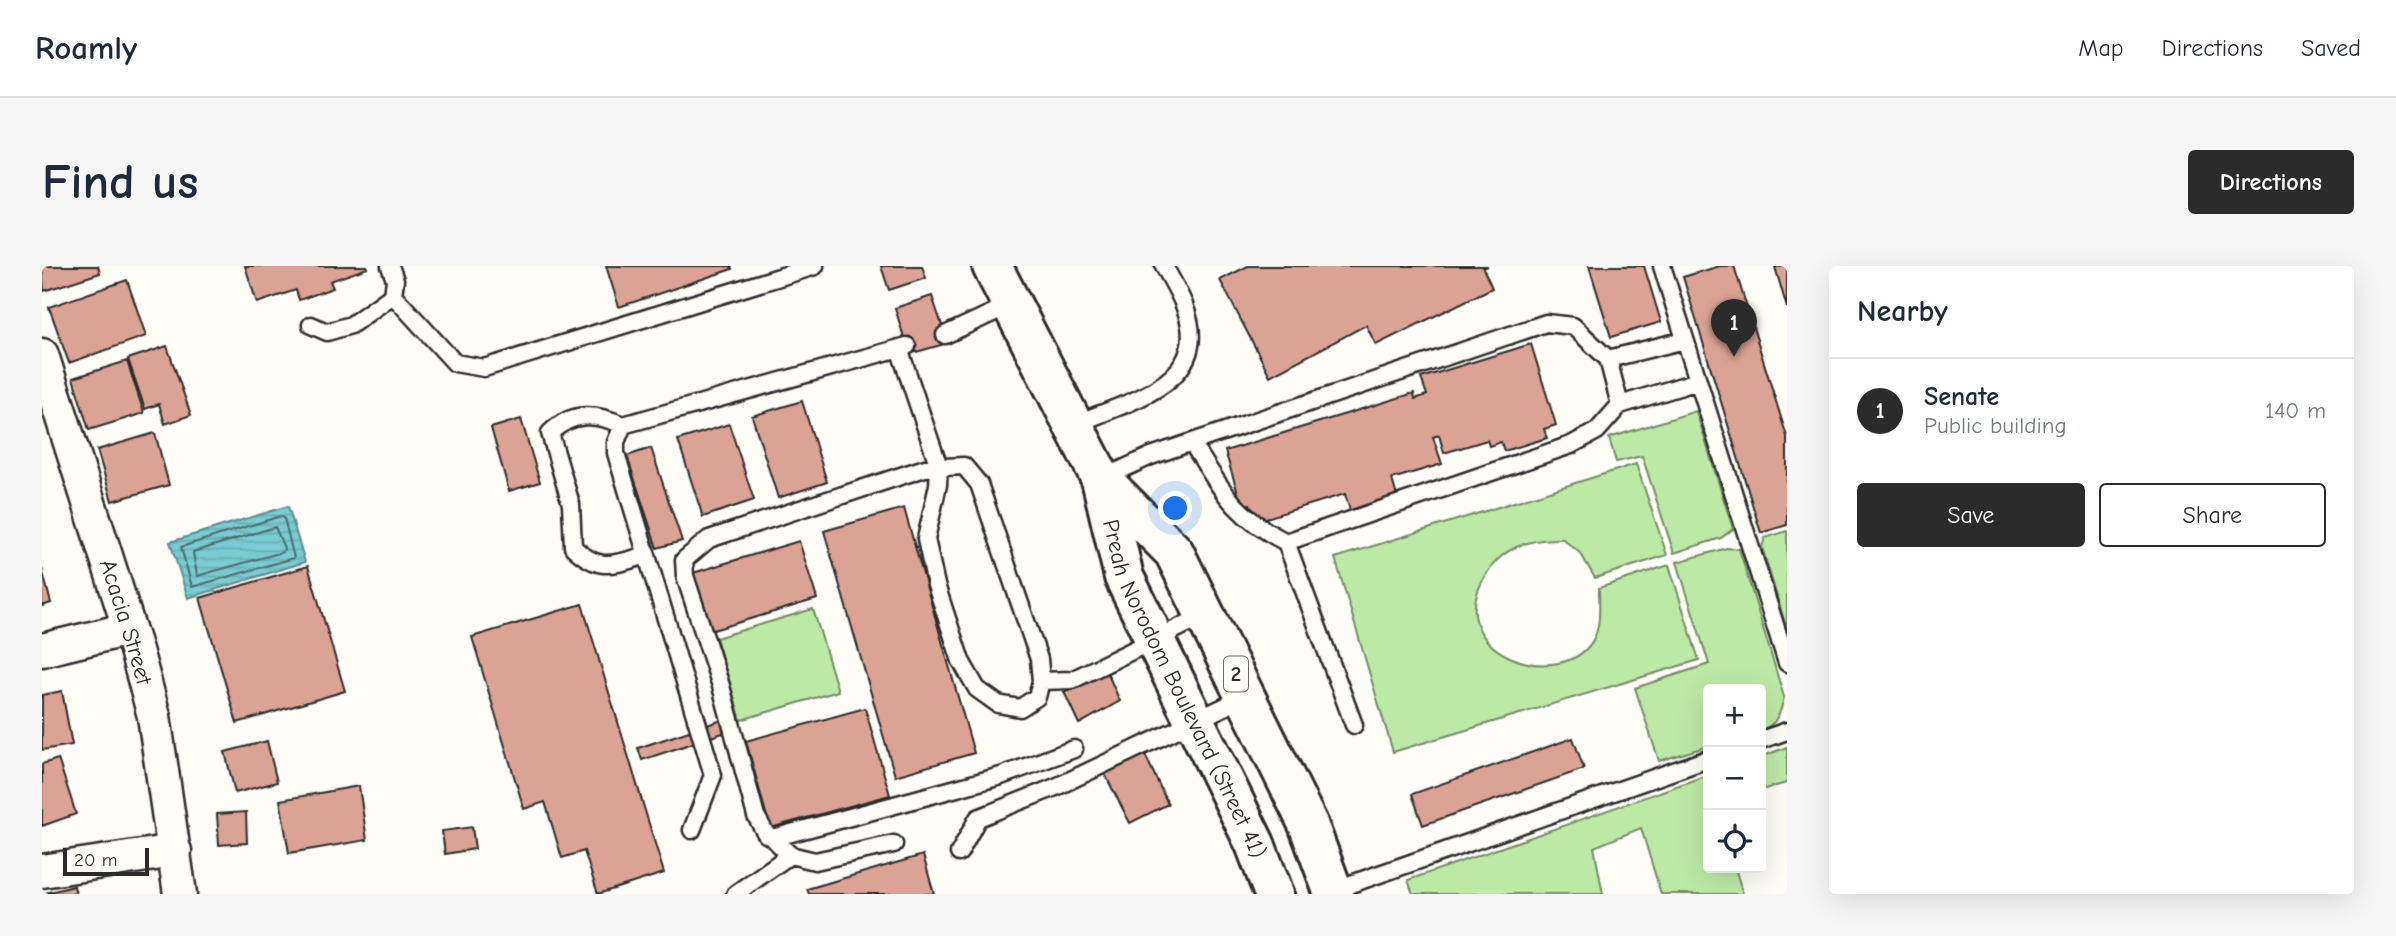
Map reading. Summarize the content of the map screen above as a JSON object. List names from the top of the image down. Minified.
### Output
{"streets":{"main road":["2","Preah Norodom Boulevard (Street 41)"],"street":["Acacia Street"]},"scale_bar":"20 m","page":{"header":"Roamly","nav":["Map","Directions","Saved"],"buttons":["Directions",["Save","Share"]],"title":"Find us","heading":"Nearby","pins":"1","list":[{"mark":"1","name":"Senate","note":"Public building","value":"140 m"}],"map_buttons":["+","−"],"scale":"20 m"}}
